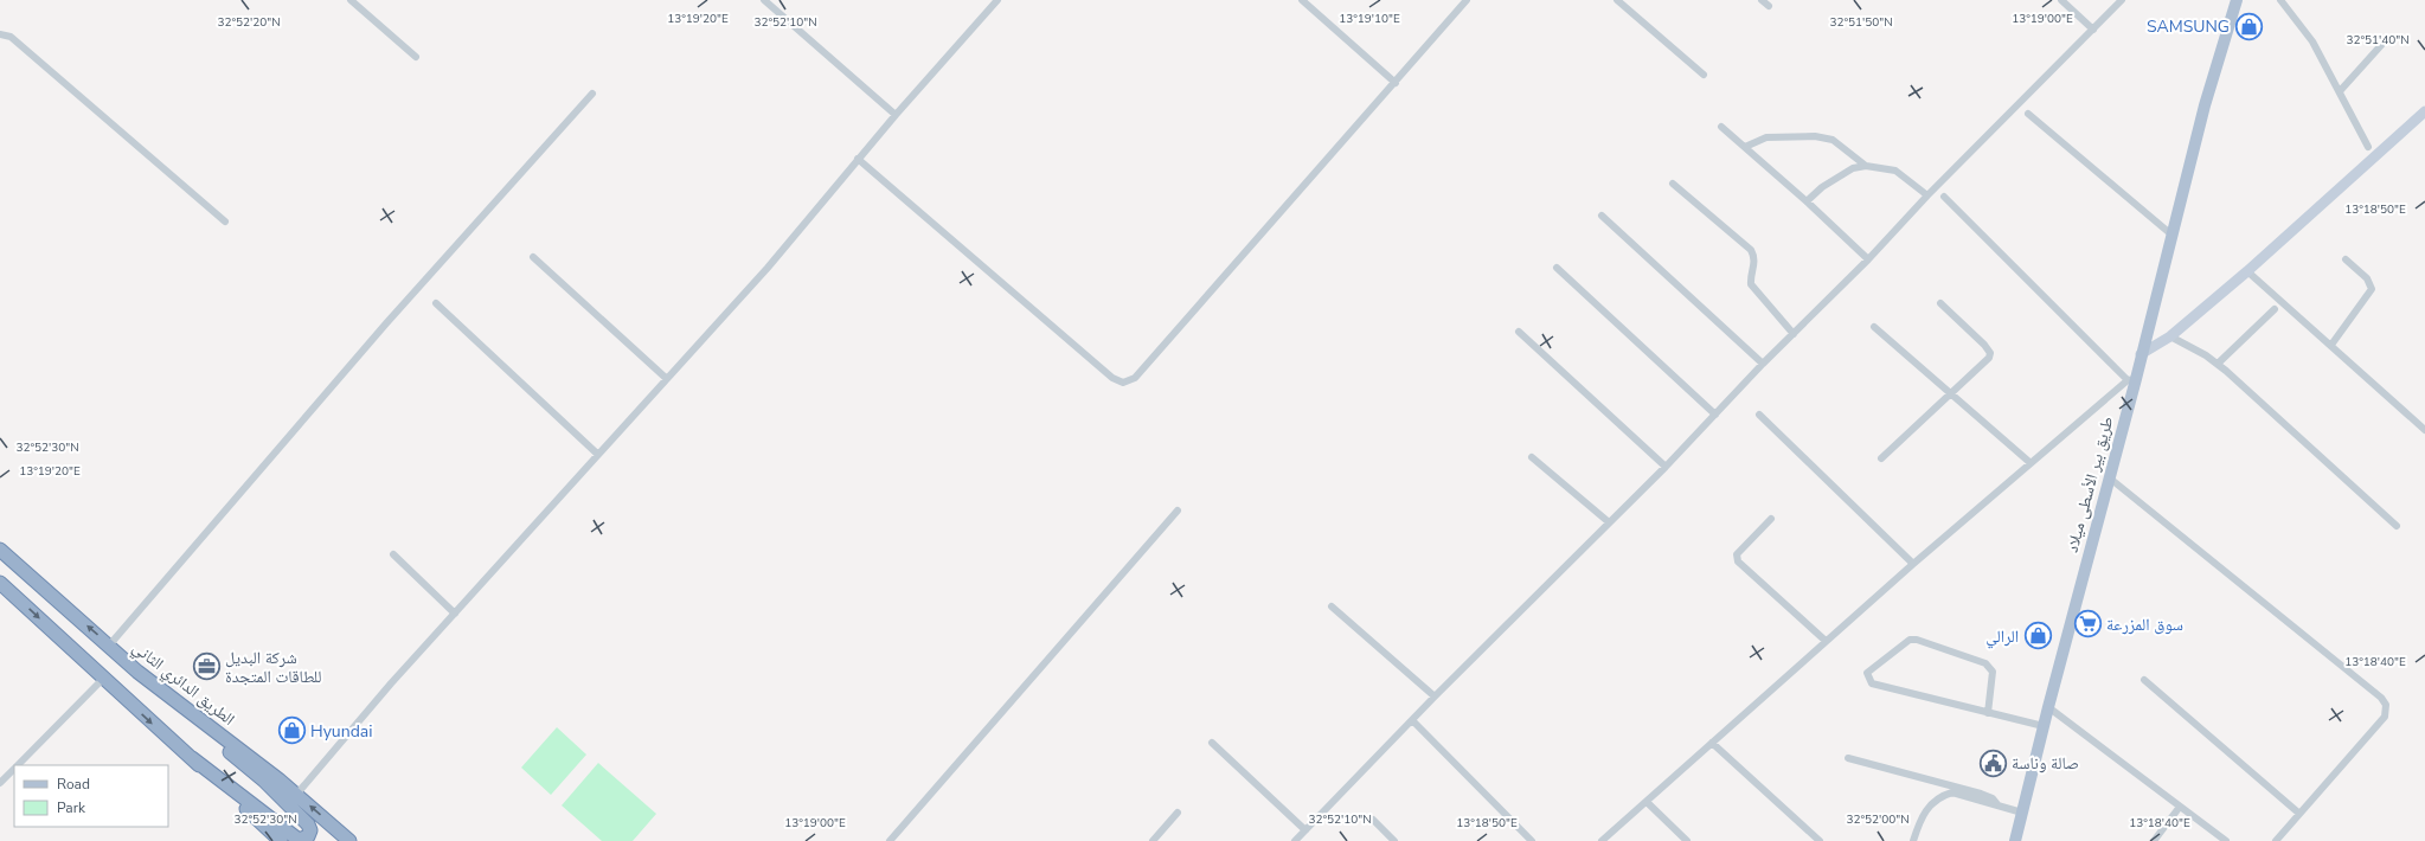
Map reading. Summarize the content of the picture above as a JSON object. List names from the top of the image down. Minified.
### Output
{"streets":{"highway":["الطريق الدائري الثاني"],"main road":["طريق بير الأسطى ميلاد"]},"places":{"shop":["SAMSUNG","الرالي","Hyundai"],"supermarket":["سوق المزرعة"],"office":["شركة البديل للطاقات المتجدة"],"public building":["صالة وناسة"]},"legend":["Road","Park"],"coordinates":["13°19'20\"E","13°19'10\"E","13°19'00\"E","32°52'20\"N","32°52'10\"N","32°51'50\"N","32°51'40\"N","13°18'50\"E","32°52'30\"N","13°18'40\"E","32°52'00\"N"]}
